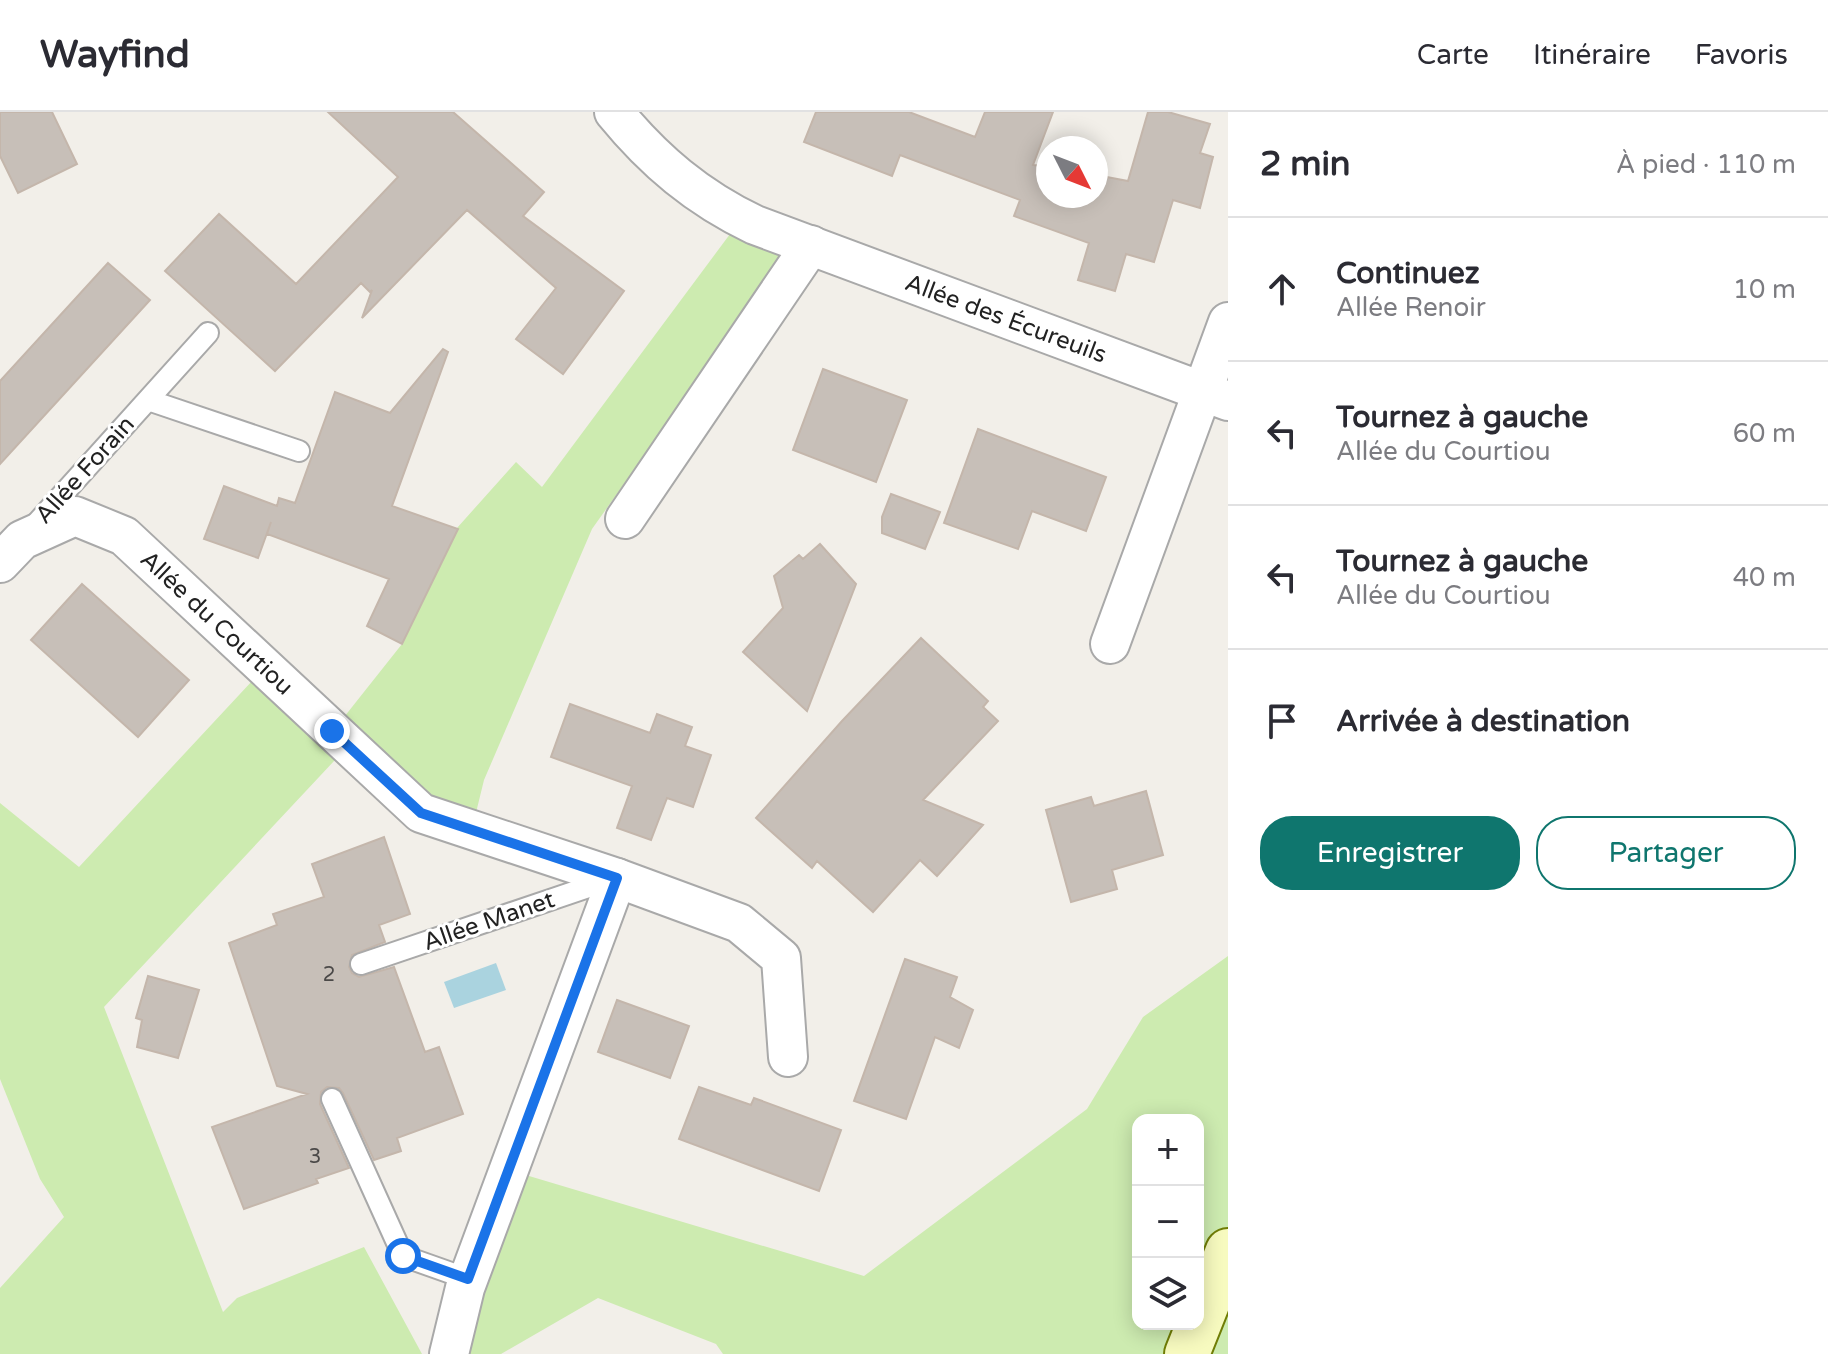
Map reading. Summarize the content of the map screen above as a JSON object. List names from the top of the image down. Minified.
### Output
{"streets":{"street":["Allée des Écureuils","Allée du Courtiou"],"lane":["Allée Forain","Allée Manet"]},"crossings":[["Allée Forain","Allée du Courtiou"],["Allée du Courtiou","Allée Manet"]],"house_numbers":["2","3"],"north":"bottom right","page":{"header":"Wayfind","nav":["Carte","Itinéraire","Favoris"],"heading":["2 min","À pied · 110 m"],"list":[["Continuez","Allée Renoir","10 m"],["Tournez à gauche","Allée du Courtiou","60 m"],["Tournez à gauche","Allée du Courtiou","40 m"],"Arrivée à destination"],"buttons":["Enregistrer","Partager"],"map_buttons":["+","−"]}}
